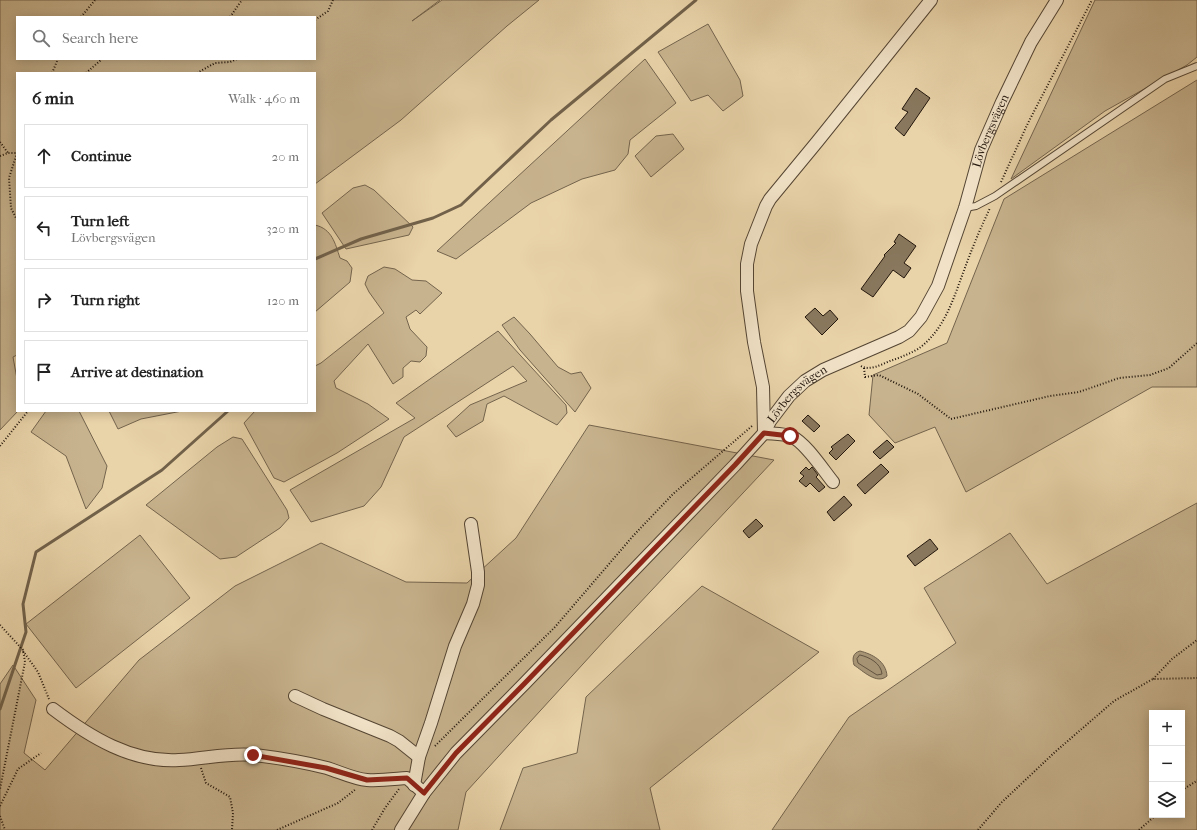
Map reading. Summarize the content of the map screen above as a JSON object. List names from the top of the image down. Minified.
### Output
{"streets":{"street":["Lövbergsvägen"]},"page":{"search":"Search here","heading":["6 min","Walk · 460 m"],"list":[["Continue","20 m"],["Turn left","Lövbergsvägen","320 m"],["Turn right","120 m"],"Arrive at destination"],"map_buttons":["+","−"]}}
